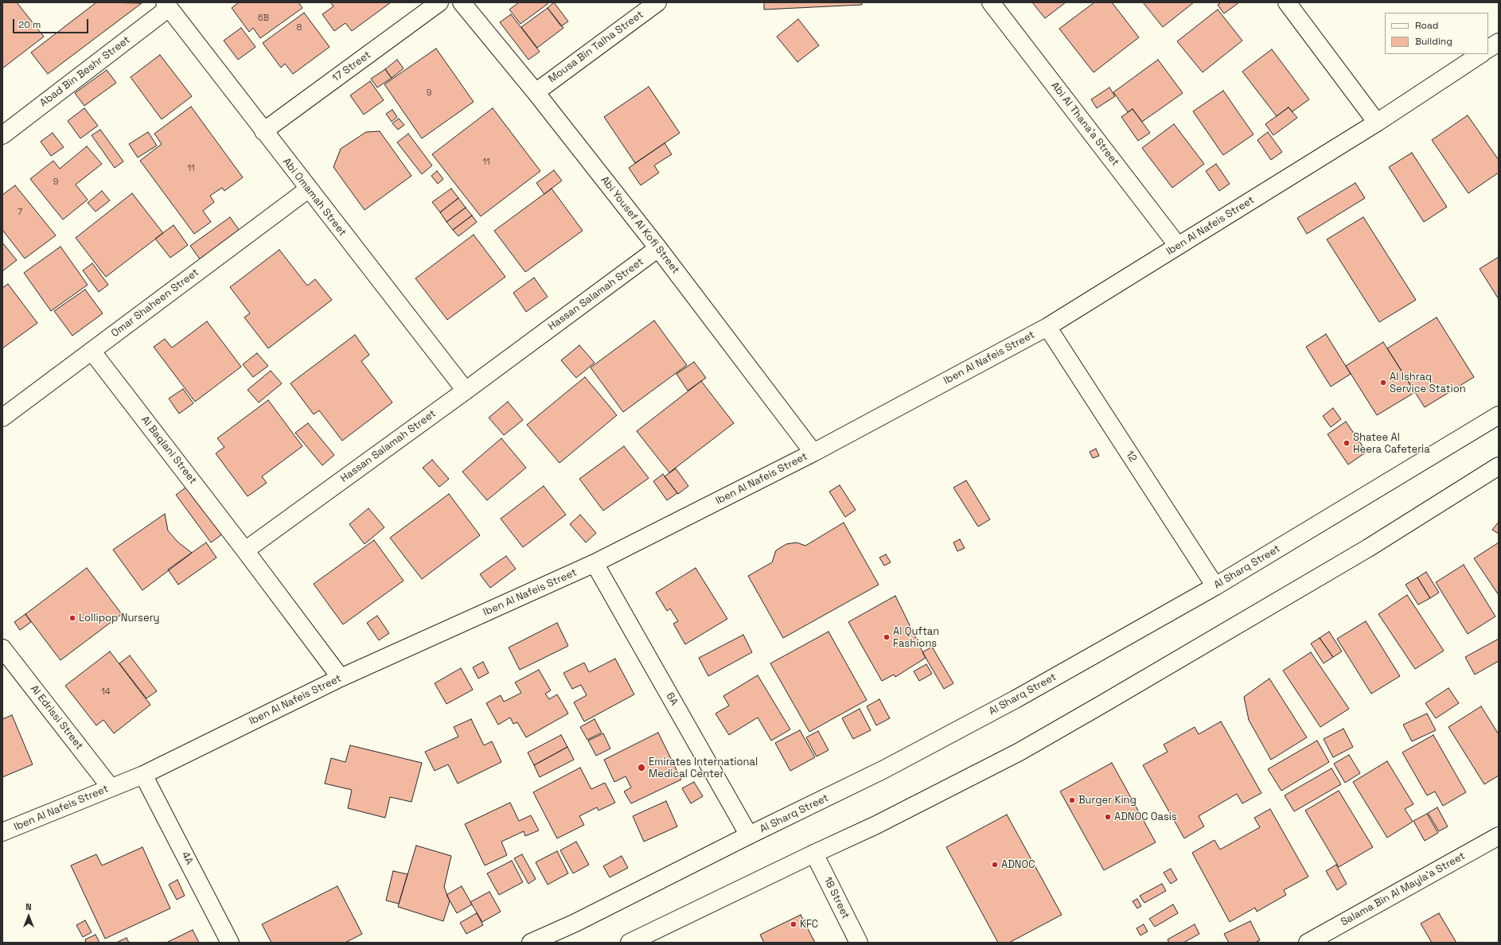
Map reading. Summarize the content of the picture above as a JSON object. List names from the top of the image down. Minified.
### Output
{"streets":{"street":["Mousa Bin Talha Street","17 Street","Abad Bin Beshr Street","Abi Al Thana'a Street","Abi Omamah Street","Abi Yousef Al Kofi Street","Iben Al Nafeis Street","Hassan Salamah Street","Omar Shaheen Street","Al Baqlani Street","12","Al Sharq Street","6A","Al Edrissi Street","4A","Salama Bin Al Mayla'a Street","18 Street"]},"crossings":[["Mousa Bin Talha Street","Abi Yousef Al Kofi Street"],["17 Street","Abi Omamah Street"],["Abad Bin Beshr Street","Abi Omamah Street"],["Abi Al Thana'a Street","Iben Al Nafeis Street"],["Abi Omamah Street","Hassan Salamah Street"],["Abi Omamah Street","Omar Shaheen Street"],["Abi Yousef Al Kofi Street","Iben Al Nafeis Street"],["Abi Yousef Al Kofi Street","Hassan Salamah Street"],["Iben Al Nafeis Street","12"],["Iben Al Nafeis Street","6A"],["Iben Al Nafeis Street","Al Edrissi Street"],["Iben Al Nafeis Street","4A"],["Hassan Salamah Street","Al Baqlani Street"],["Omar Shaheen Street","Al Baqlani Street"],["12","Al Sharq Street"],["Al Sharq Street","6A"]],"places":["Al Ishraq Service Station","Shatee Al Heera Cafeteria","Lollipop Nursery","Al Quftan Fashions","Emirates International Medical Center","Burger King","ADNOC Oasis","ADNOC","KFC"],"house_numbers":["6B","8","9","11","11","9","7","14"],"legend":["Road","Building"],"scale_bar":"20 m","north":"top"}
